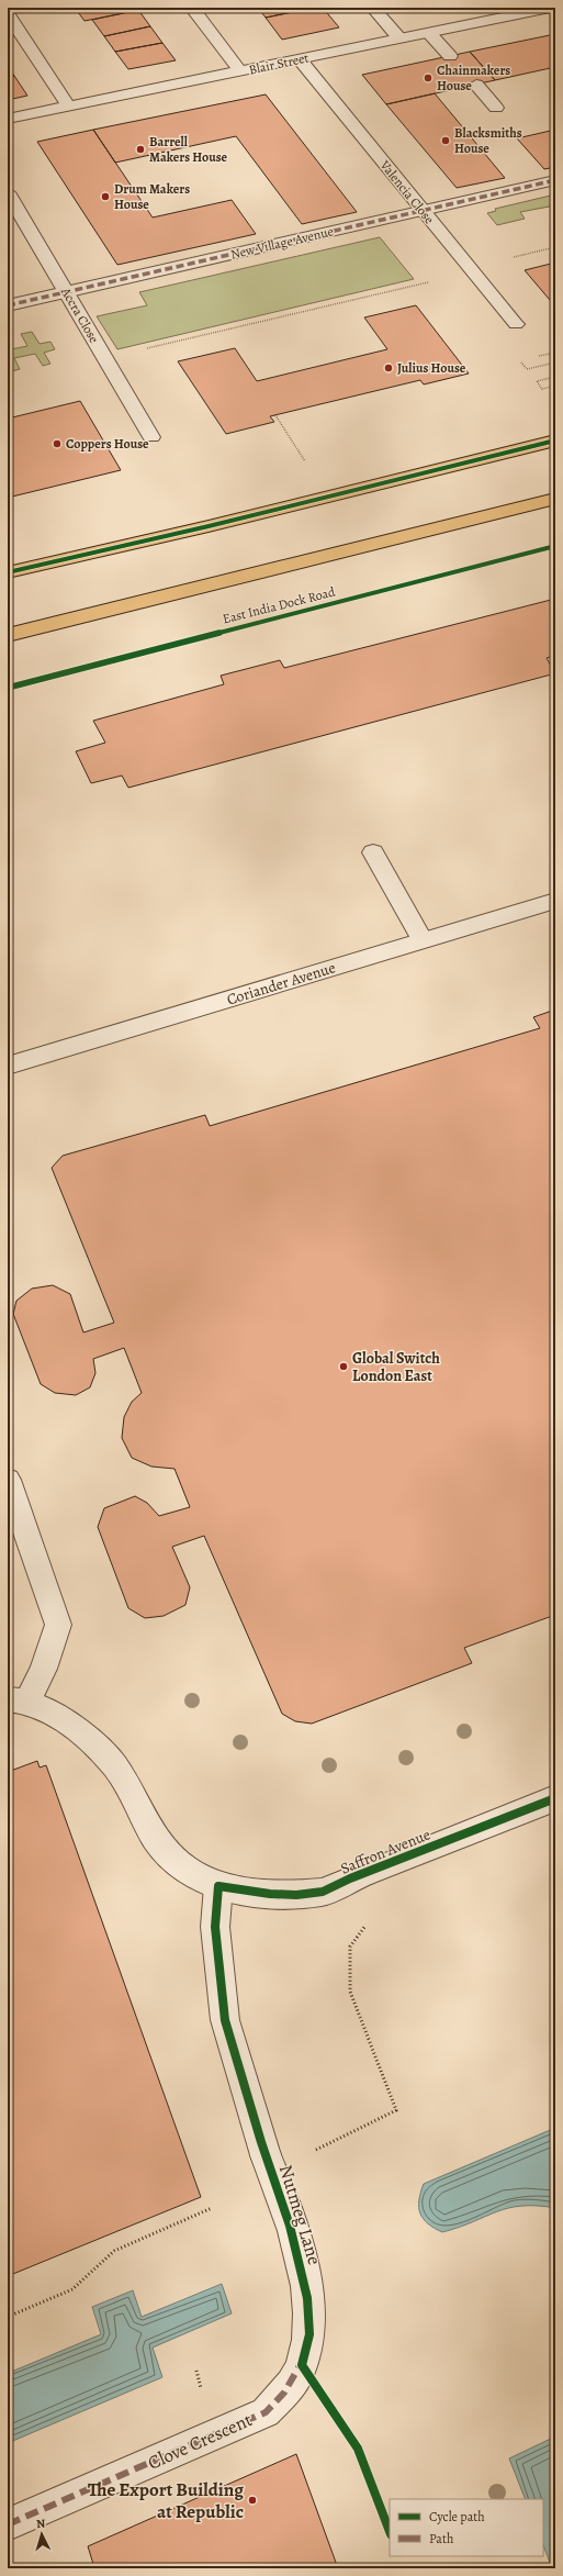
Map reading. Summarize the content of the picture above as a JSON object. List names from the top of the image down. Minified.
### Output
{"streets":{"street":["Blair Street","Valencia Close","New Village Avenue","Accra Close","Coriander Avenue","Saffron Avenue","Nutmeg Lane","Clove Crescent"],"cycle path":["East India Dock Road"]},"crossings":[["Blair Street","Valencia Close"],["Valencia Close","New Village Avenue"],["New Village Avenue","Accra Close"],["Saffron Avenue","Nutmeg Lane"],["Nutmeg Lane","Clove Crescent"]],"places":["Chainmakers House","Blacksmiths House","Barrell Makers House","Drum Makers House","Julius House","Coppers House","Global Switch London East","The Export Building at Republic"],"legend":["Cycle path","Path"],"north":"top"}
